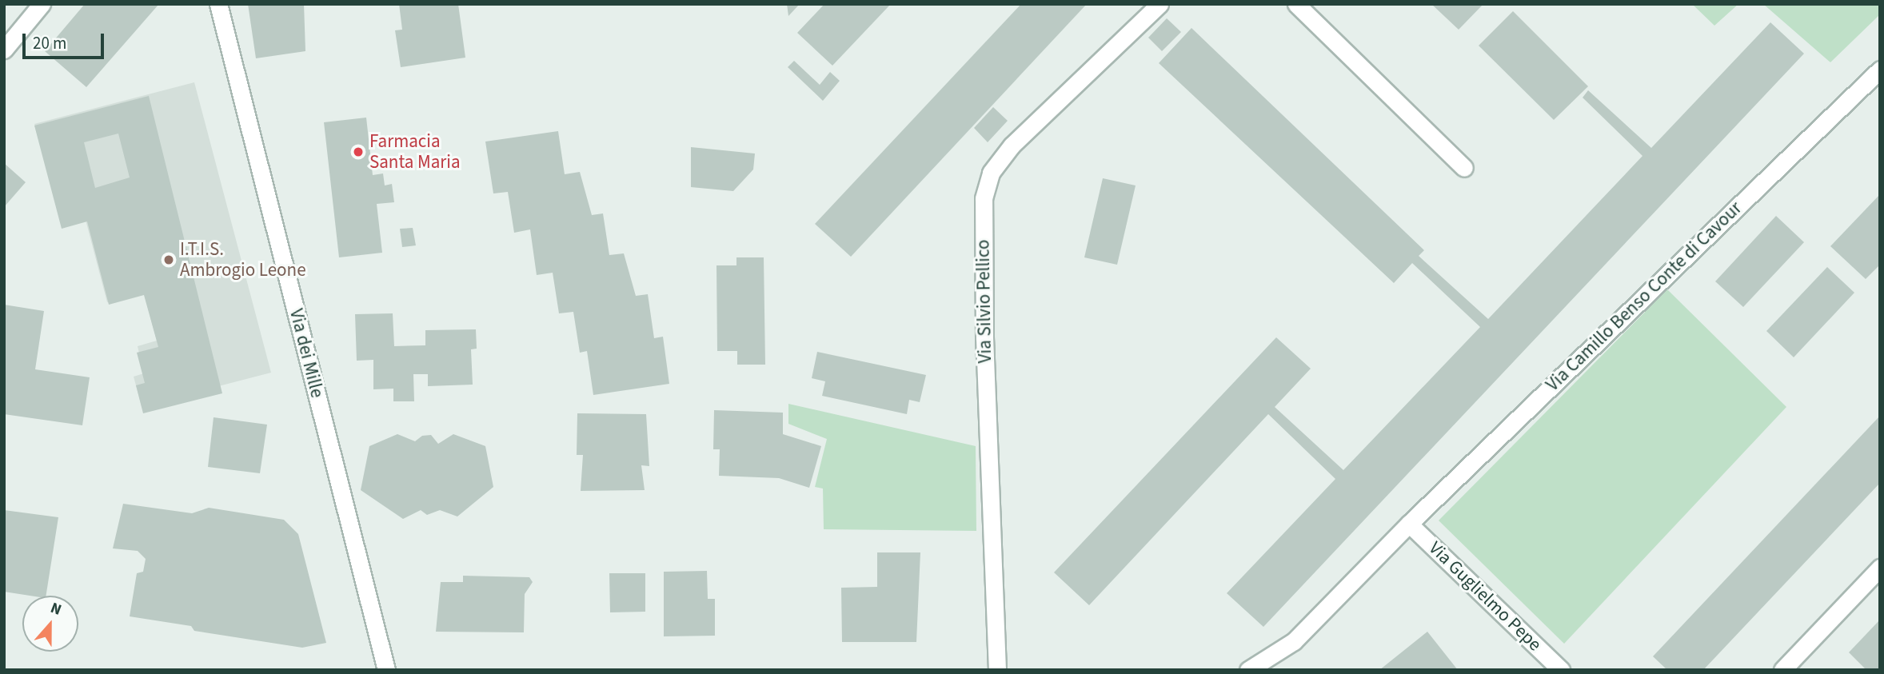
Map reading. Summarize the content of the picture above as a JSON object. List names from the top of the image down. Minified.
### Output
{"streets":{"street":["Via Camillo Benso Conte di Cavour","Via Silvio Pellico","Via dei Mille","Via Guglielmo Pepe"]},"crossings":[["Via Camillo Benso Conte di Cavour","Via Guglielmo Pepe"]],"places":["Farmacia Santa Maria","I.T.I.S. Ambrogio Leone"],"scale_bar":"20 m","north":"top"}
